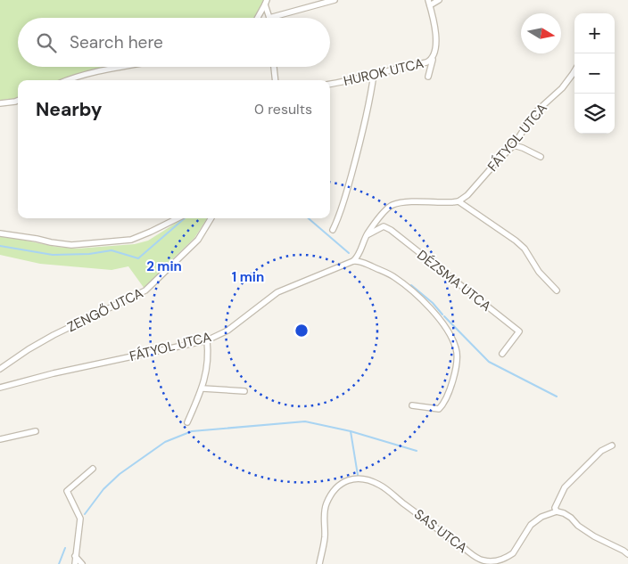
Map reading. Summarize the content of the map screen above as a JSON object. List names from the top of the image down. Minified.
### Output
{"streets":{"street":["HUROK UTCA","FÁTYOL UTCA","DÉZSMA UTCA","ZENGŐ UTCA","SAS UTCA"]},"north":"right","page":{"map_buttons":["+","−"],"search":"Search here","heading":["Nearby","0 results"]},"rings":["2 min","1 min"]}
